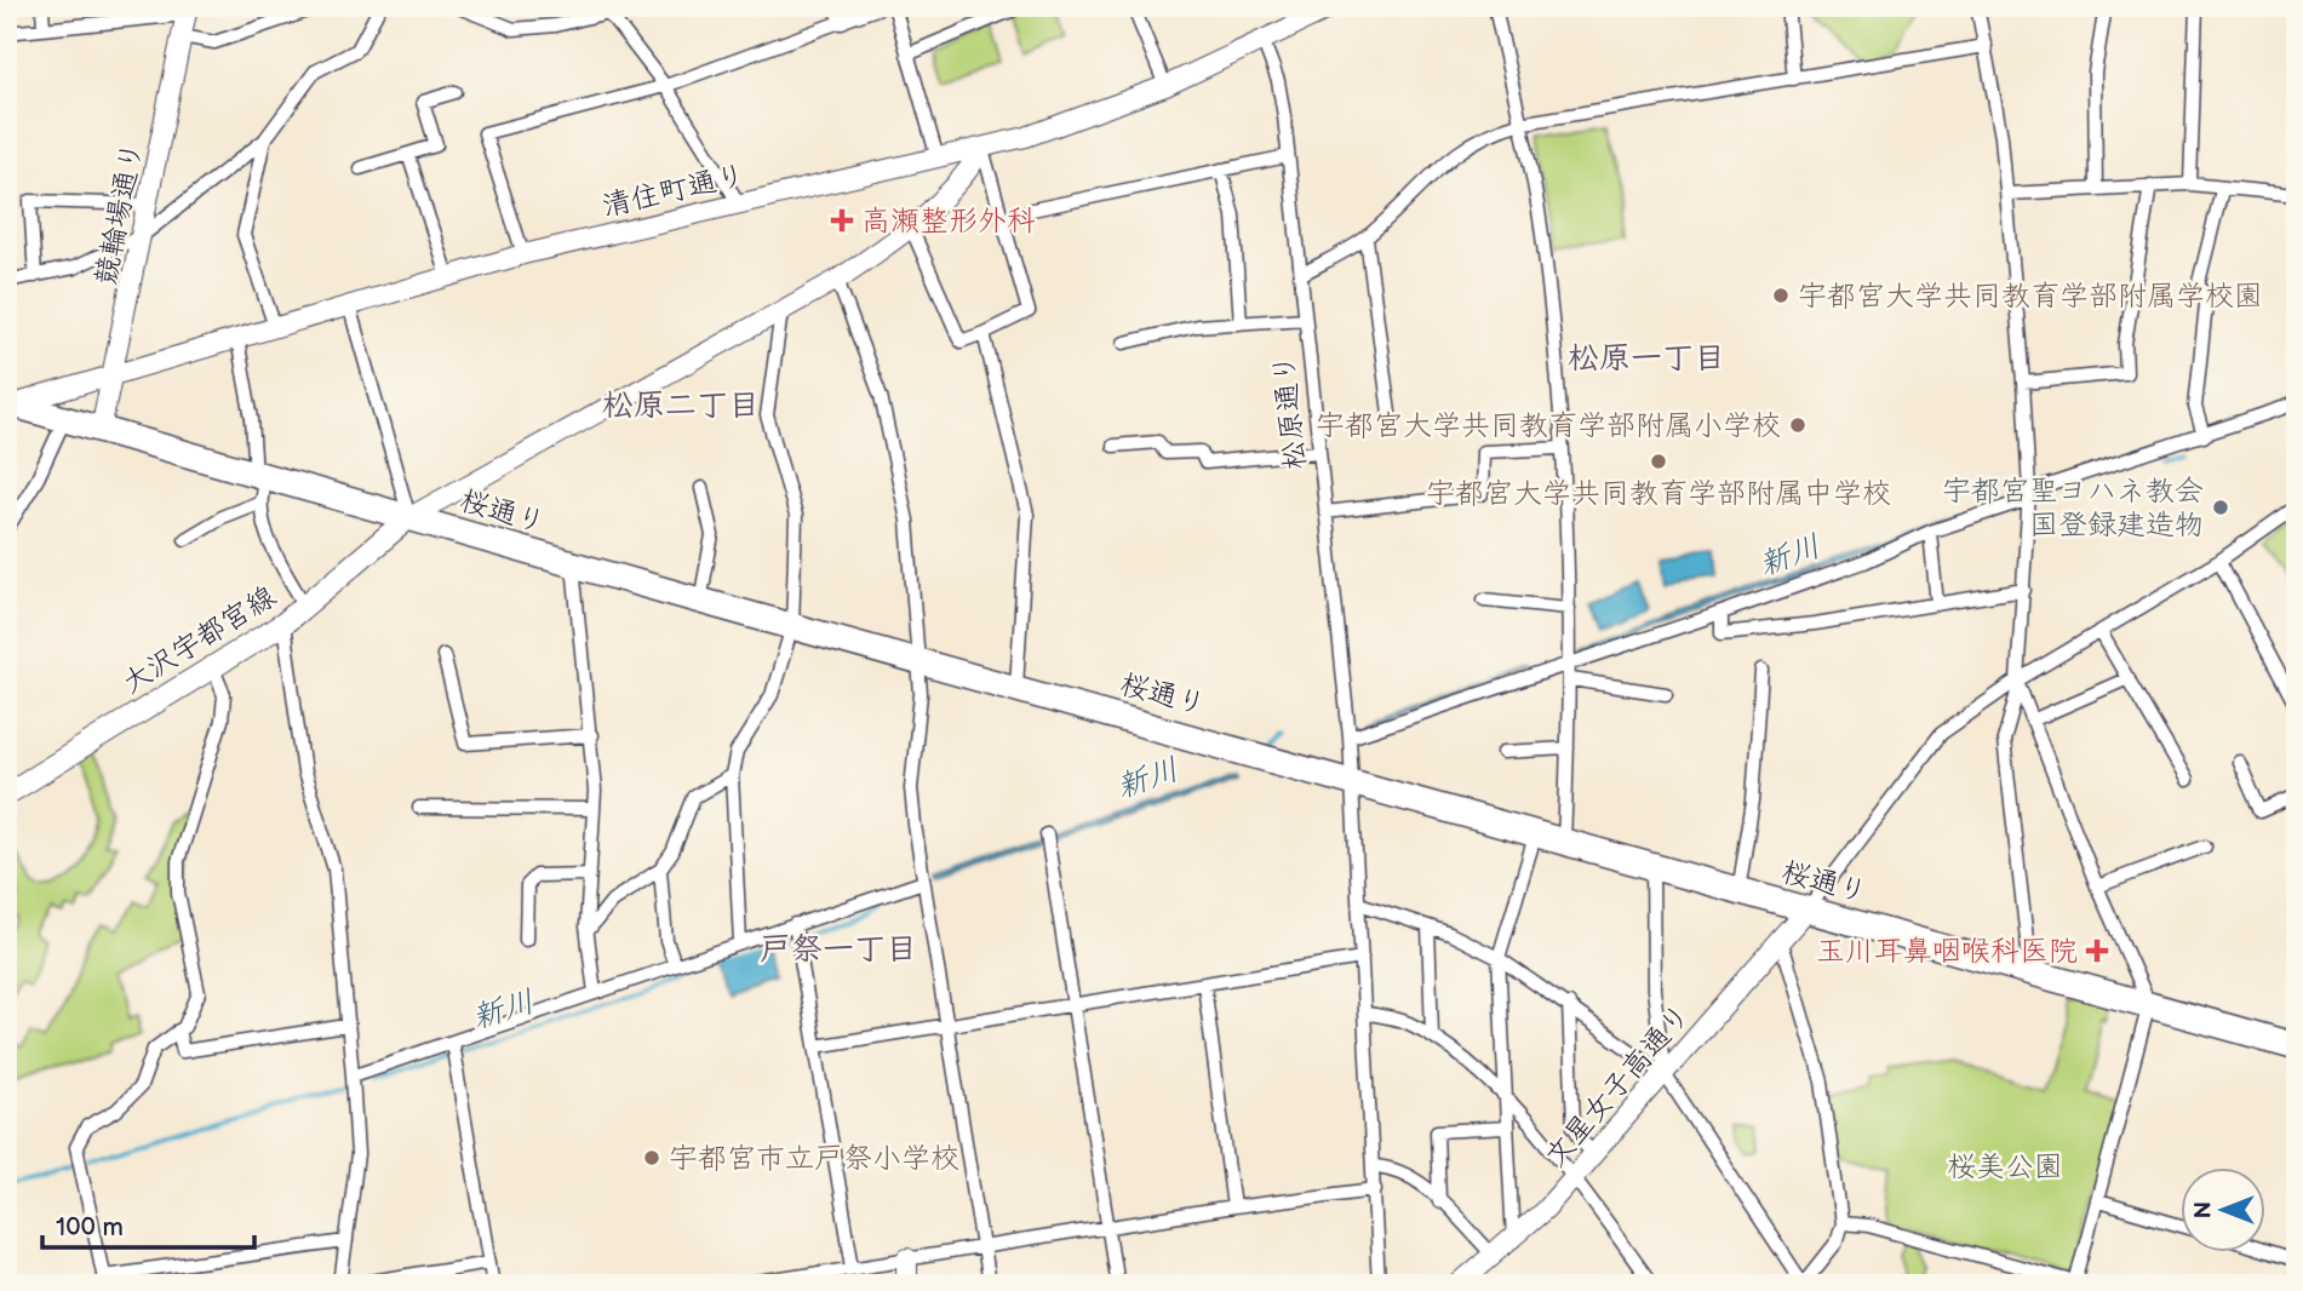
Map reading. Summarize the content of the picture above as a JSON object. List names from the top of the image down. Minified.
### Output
{"streets":{"highway":["桜通り"],"main road":["大沢宇都宮線"],"street":["清住町通り","競輪場通り","松原通り","文星女子高通り"]},"crossings":[["清住町通り","競輪場通り"],["清住町通り","松原通り"],["清住町通り","桜通り"],["競輪場通り","桜通り"],["松原通り","桜通り"],["桜通り","大沢宇都宮線"],["桜通り","文星女子高通り"]],"districts":["松原一丁目","松原二丁目","戸祭一丁目"],"water":["新川"],"parks":["桜美公園"],"places":{"health":["高瀬整形外科","玉川耳鼻咽喉科医院"],"other":["宇都宮大学共同教育学部附属学校園","宇都宮大学共同教育学部附属小学校","宇都宮大学共同教育学部附属中学校","宇都宮聖ヨハネ教会 国登録建造物","宇都宮市立戸祭小学校"]},"scale_bar":"100 m","north":"left"}
